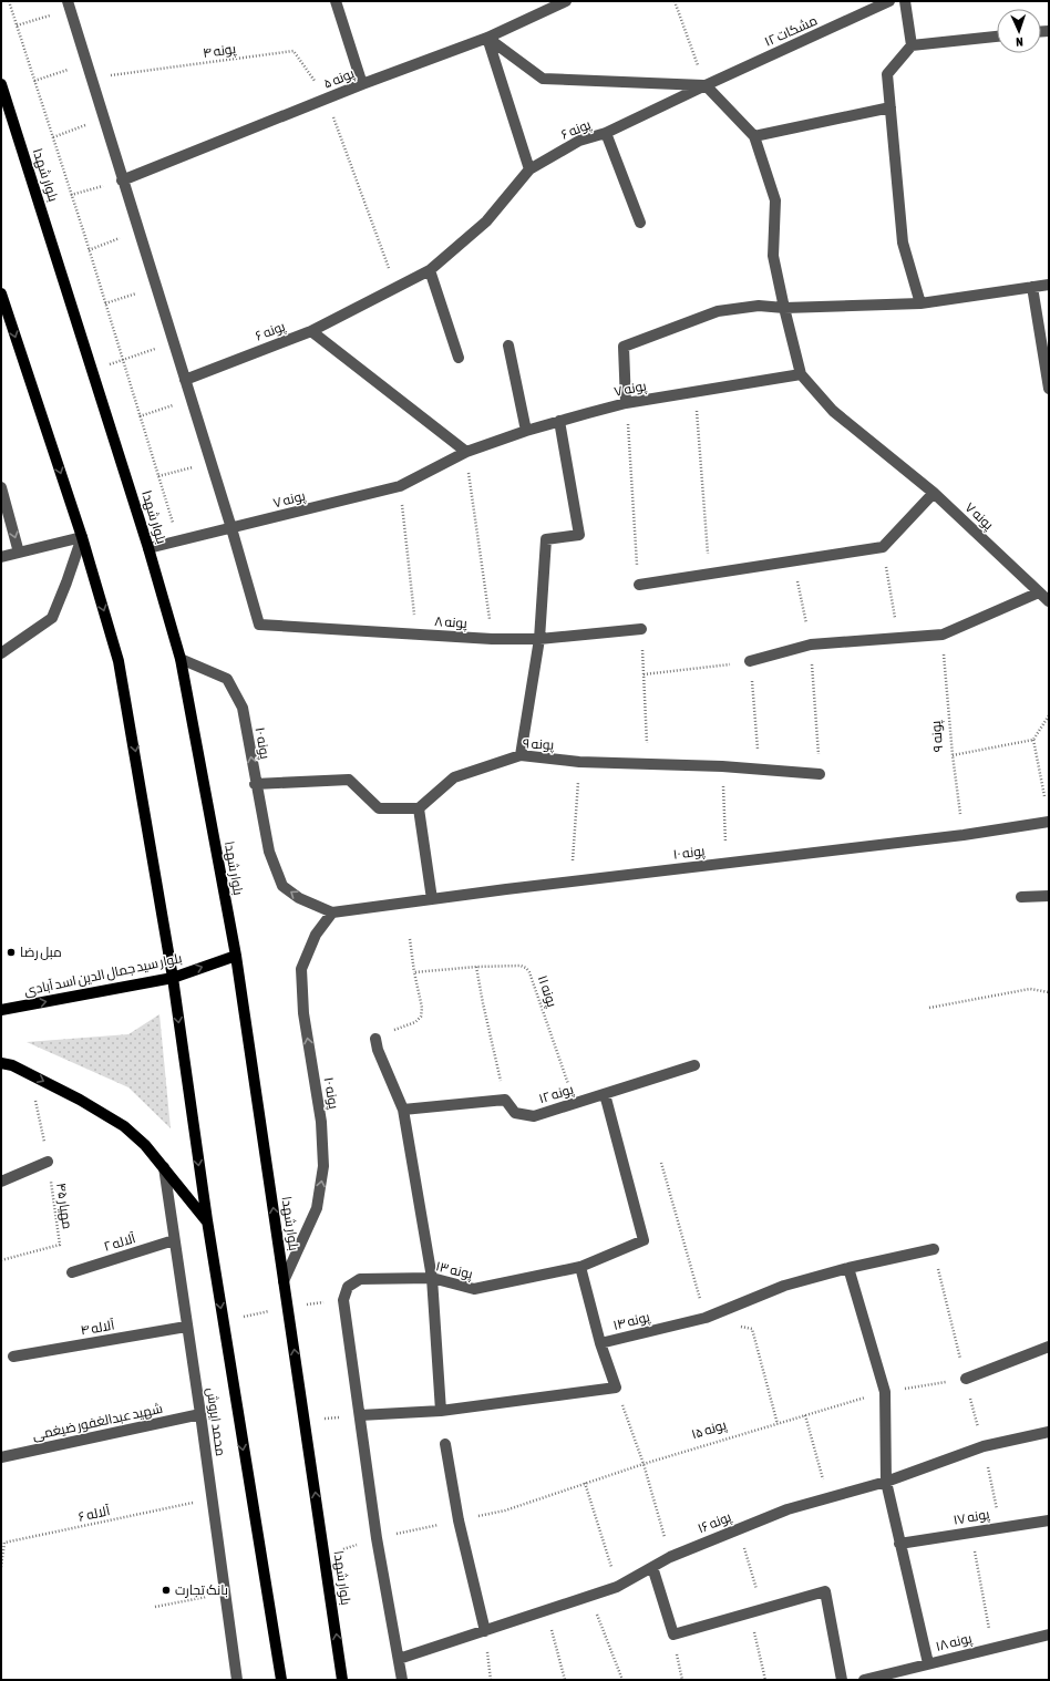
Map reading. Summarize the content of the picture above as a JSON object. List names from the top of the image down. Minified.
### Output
{"streets":{"main road":["بلوار شهدا","بلوار سید جمال الدین اسد آبادی"],"street":["مشکات ۱۲","پونه ۵","پونه ۶","پونه ۷","پونه ۸","پونه ۹","پونه ۱۰","پونه ۱۲","آلاله ۲","پونه ۱۳","پونه ۱۴","آلاله ۴","شهید عبدالغفور ضیغمی","محمد ایروش","پونه ۱۷","پونه ۱۶","پونه ۱۸"],"path":["پونه ۴","پونه ۱۱","مهیار ۴۵","پونه ۱۵","آلاله ۶"]},"crossings":[["مشکات ۱۲","پونه ۶"],["پونه ۴","پونه ۵"],["بلوار شهدا","پونه ۷"],["بلوار شهدا","پونه ۱۰"],["بلوار شهدا","بلوار سید جمال الدین اسد آبادی"],["بلوار شهدا","پونه ۱۵"],["پونه ۷","پونه ۸"],["پونه ۹","پونه ۱۰"],["پونه ۱۱","پونه ۱۲"],["پونه ۱۲","پونه ۱۳"],["آلاله ۲","محمد ایروش"],["آلاله ۴","محمد ایروش"],["شهید عبدالغفور ضیغمی","محمد ایروش"],["محمد ایروش","آلاله ۶"]],"one_way":["پونه ۱۰","بلوار سید جمال الدین اسد آبادی"],"places":["مبل رضا","بانک تجارت"],"north":"bottom"}
